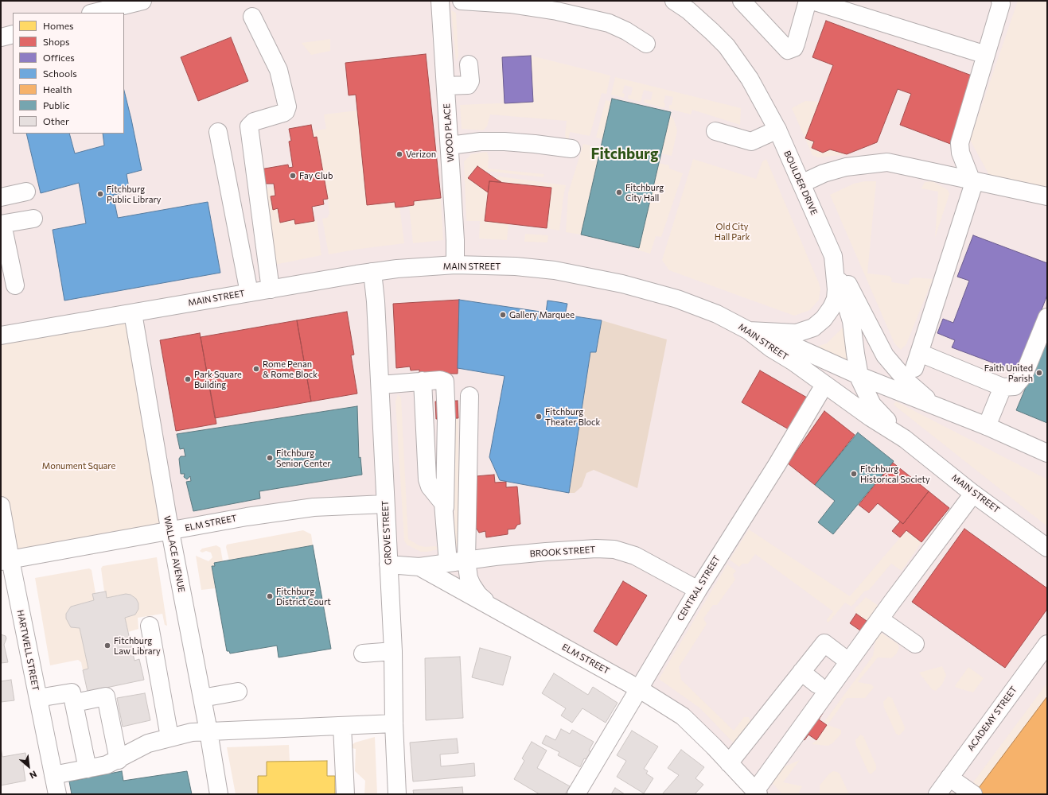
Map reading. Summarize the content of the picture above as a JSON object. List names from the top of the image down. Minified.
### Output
{"streets":{"main road":["WOOD PLACE","BOULDER DRIVE","MAIN STREET","ELM STREET","GROVE STREET","BROOK STREET","WALLACE AVENUE","CENTRAL STREET","HARTWELL STREET","ACADEMY STREET"]},"crossings":[["WOOD PLACE","MAIN STREET"],["BOULDER DRIVE","MAIN STREET"],["MAIN STREET","GROVE STREET"],["MAIN STREET","WALLACE AVENUE"],["MAIN STREET","CENTRAL STREET"],["ELM STREET","GROVE STREET"],["ELM STREET","BROOK STREET"],["ELM STREET","WALLACE AVENUE"],["ELM STREET","CENTRAL STREET"],["ELM STREET","HARTWELL STREET"],["BROOK STREET","CENTRAL STREET"]],"districts":["Fitchburg"],"parks":["Old City Hall Park","Monument Square"],"places":["Verizon","Fay Club","Fitchburg City Hall","Fitchburg Public Library","Gallery Marquee","Rome Penan & Rome Block","Faith United Parish","Park Square Building","Fitchburg Theater Block","Fitchburg Senior Center","Fitchburg Historical Society","Fitchburg District Court","Fitchburg Law Library"],"legend":["Homes","Shops","Offices","Schools","Health","Public","Other"],"north":"bottom right"}
